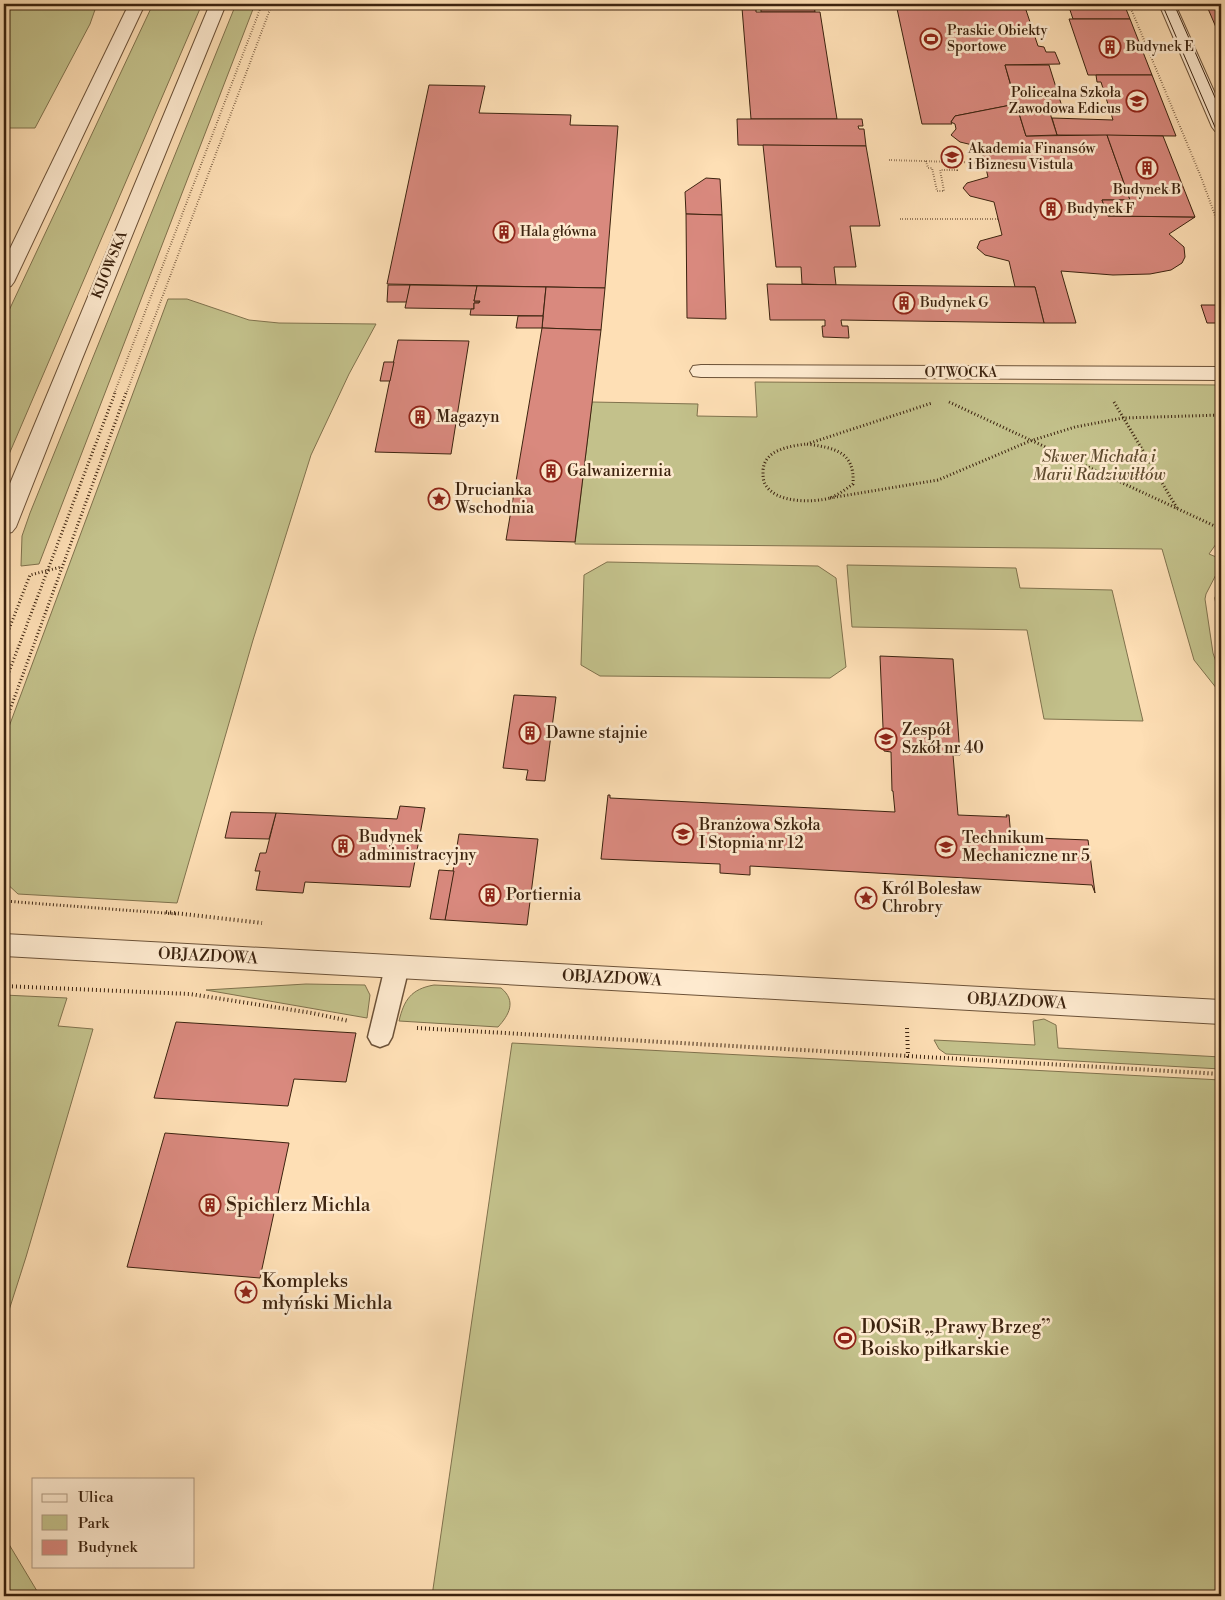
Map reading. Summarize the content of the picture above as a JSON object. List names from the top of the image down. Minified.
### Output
{"streets":{"street":["KIJOWSKA","OTWOCKA","OBJAZDOWA"]},"parks":["Skwer Michała i Marii Radziwiłłów"],"places":{"sports":["Praskie Obiekty Sportowe","DOSiR „Prawy Brzeg” Boisko piłkarskie"],"building":["Budynek E","Budynek B","Budynek F","Hala główna","Budynek G","Magazyn","Galwanizernia","Dawne stajnie","Budynek administracyjny","Portiernia","Spichlerz Michla"],"school or university":["Policealna Szkoła Zawodowa Edicus","Akademia Finansów i Biznesu Vistula","Zespół Szkół nr 40","Branżowa Szkoła I Stopnia nr 12","Technikum Mechaniczne nr 5"],"place":["Drucianka Wschodnia","Król Bolesław Chrobry","Kompleks młyński Michla"]},"legend":["Ulica","Park","Budynek"]}
